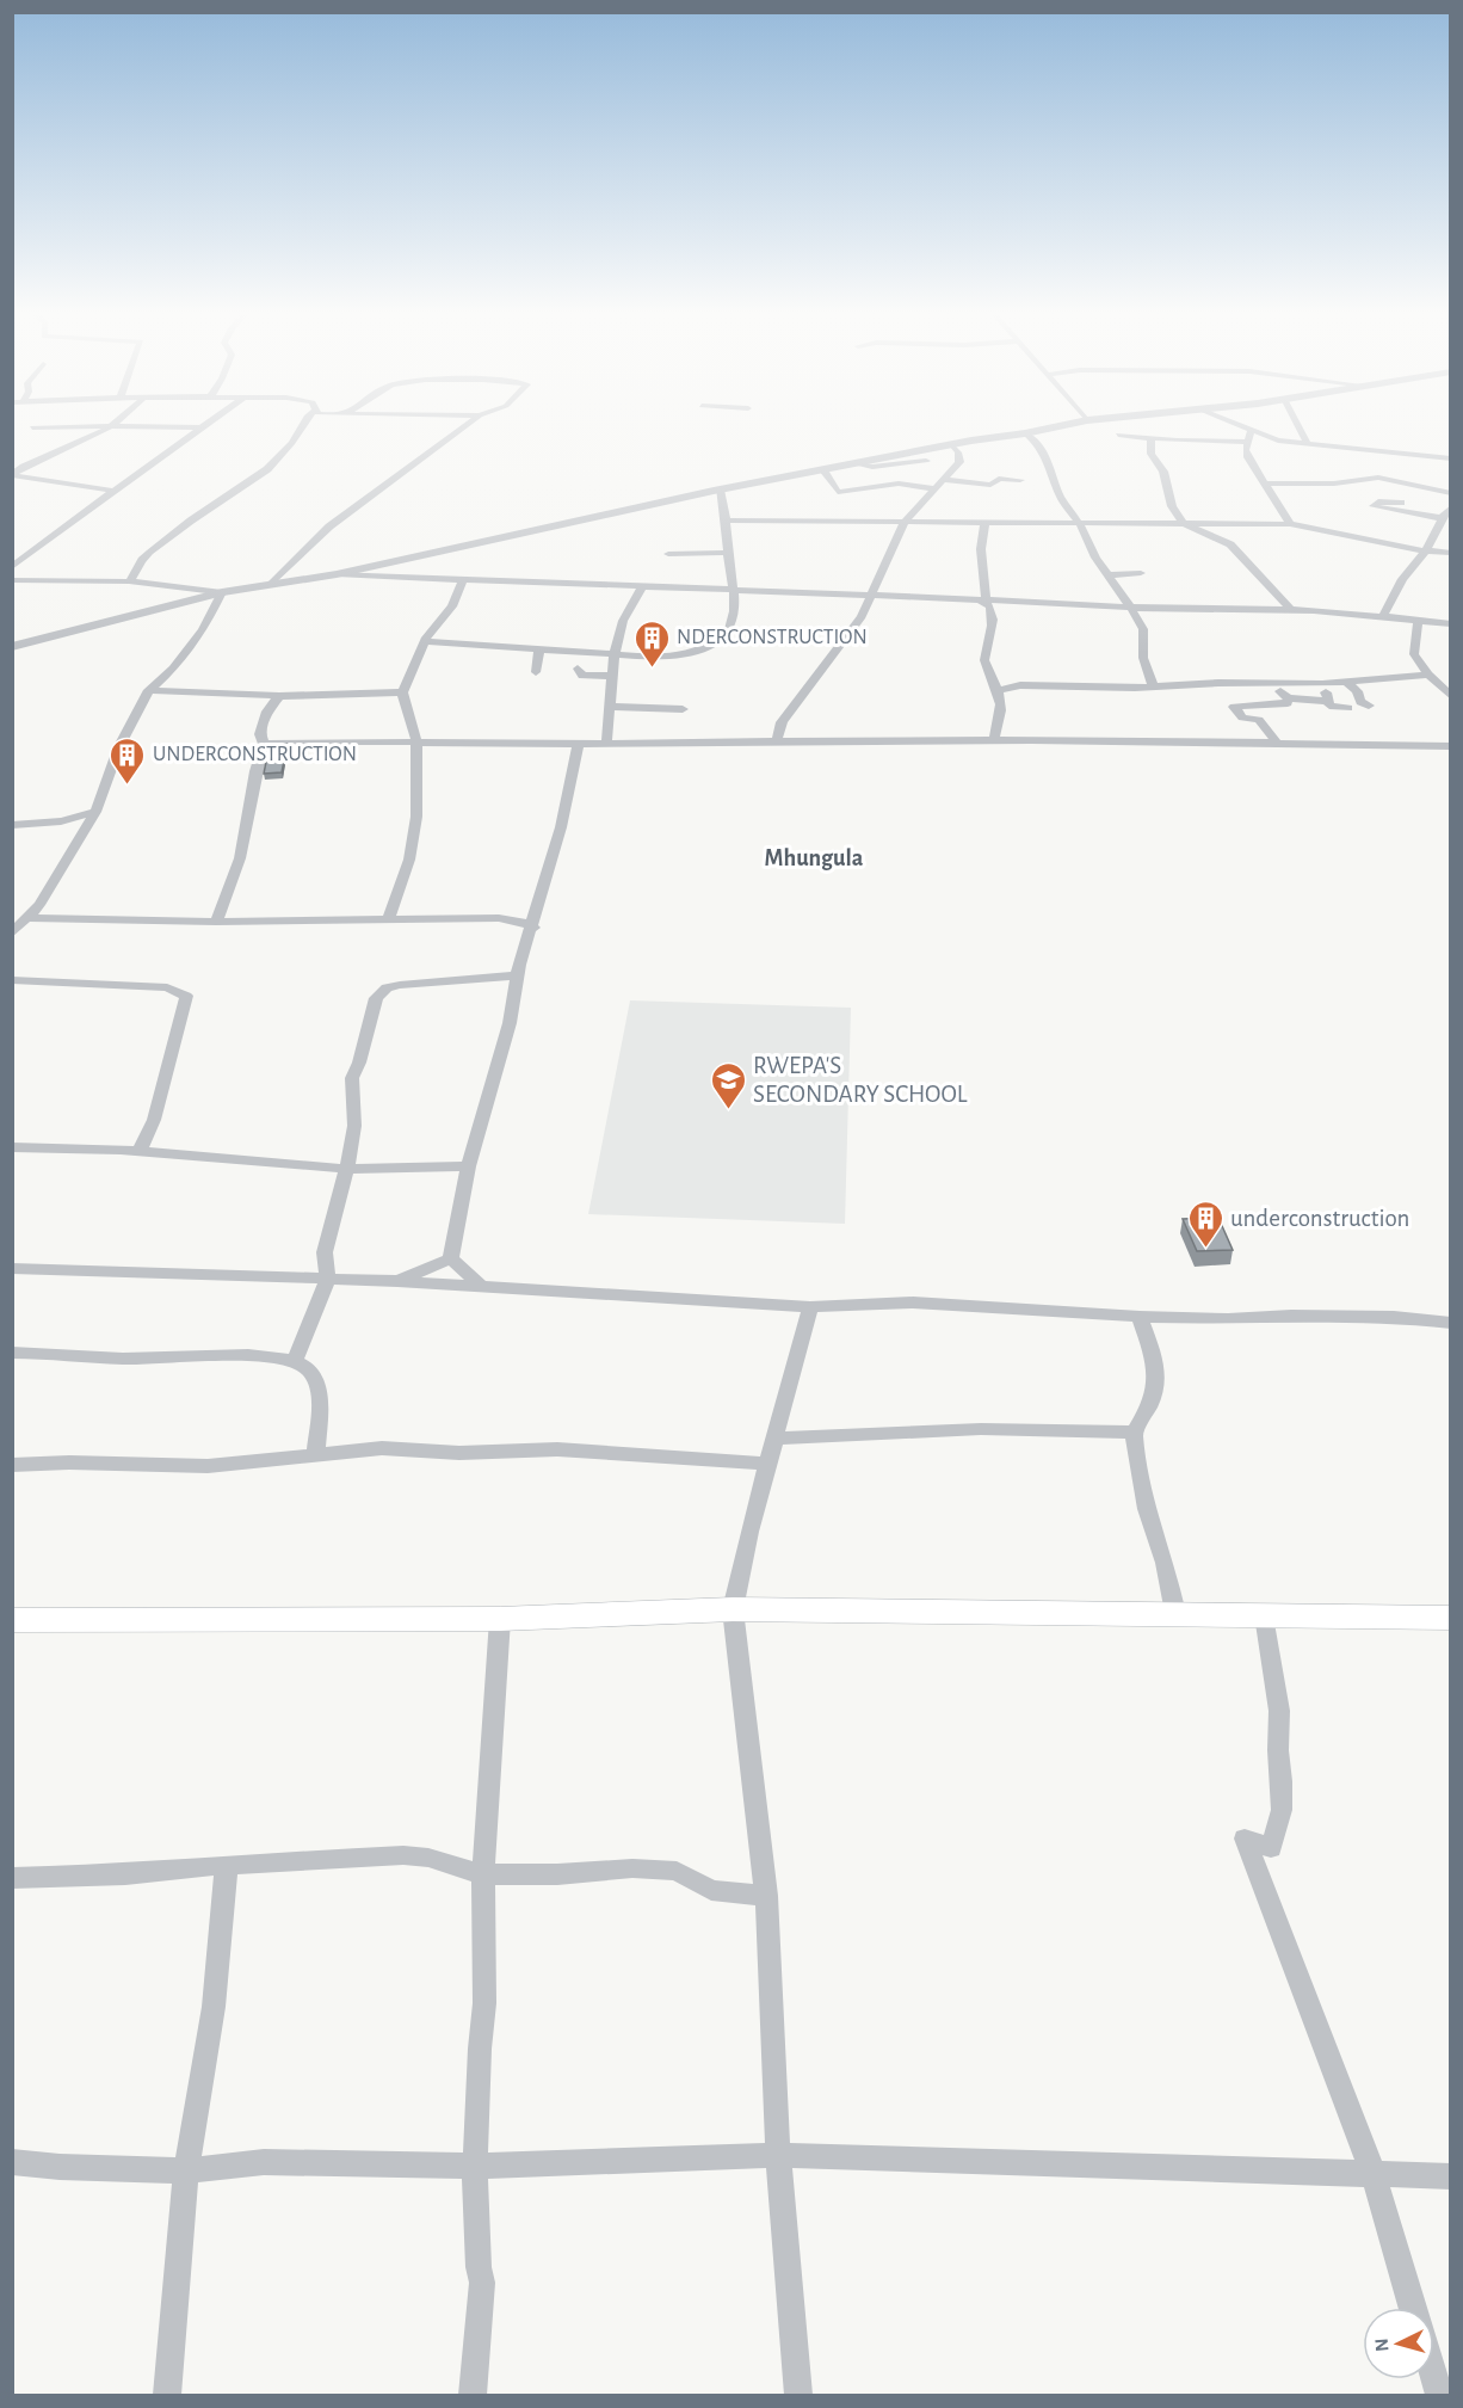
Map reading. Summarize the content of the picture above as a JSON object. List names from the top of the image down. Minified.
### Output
{"districts":["Mhungula"],"places":{"building":["NDERCONSTRUCTION","UNDERCONSTRUCTION","underconstruction"],"school or university":["RWEPA'S SECONDARY SCHOOL"]},"north":"left"}
